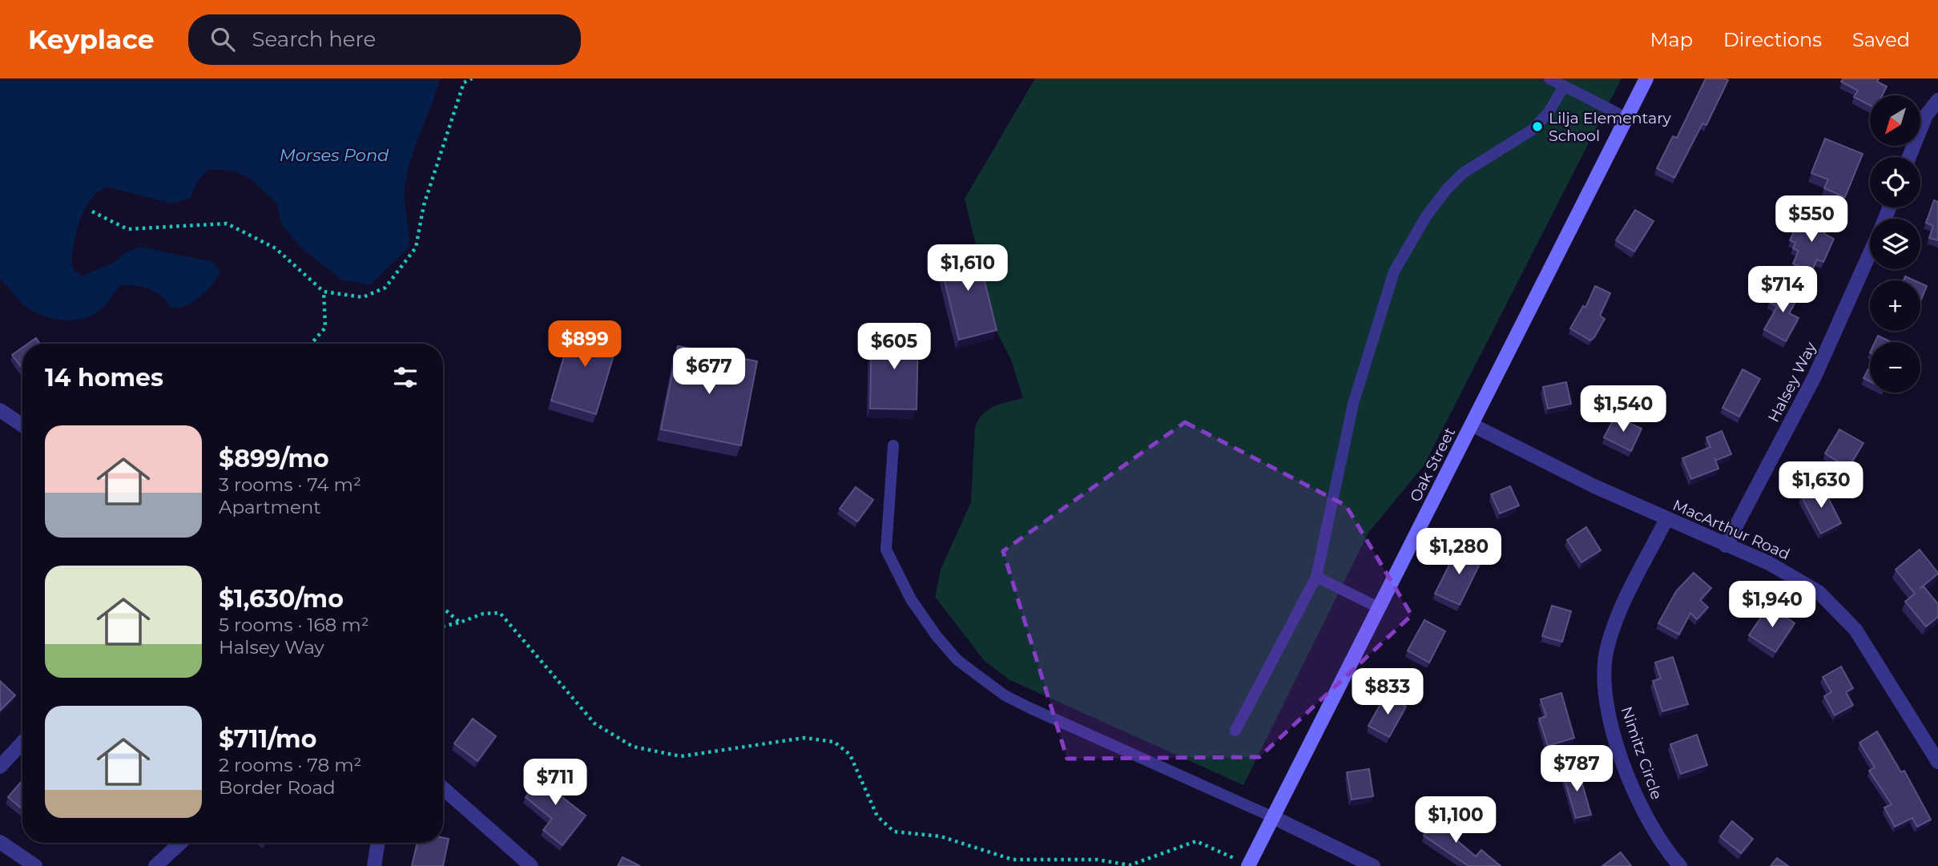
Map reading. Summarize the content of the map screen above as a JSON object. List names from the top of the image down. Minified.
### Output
{"streets":{"street":["Halsey Way","Oak Street","MacArthur Road","Nimitz Circle"]},"crossings":[["Halsey Way","MacArthur Road"],["Oak Street","MacArthur Road"],["MacArthur Road","Nimitz Circle"]],"water":["Morses Pond"],"places":["Lilja Elementary School"],"north":"bottom left","page":{"header":"Keyplace","search":"Search here","nav":["Map","Directions","Saved"],"map_buttons":["+","−"],"price":["$550","$1,610","$714","$899","$605","$677","$1,540","$1,630","$1,280","$1,940","$833","$787","$711","$1,100"],"heading":"14 homes","list":[{"name":"$899/mo","note":"3 rooms · 74 m² · Apartment"},{"name":"$1,630/mo","note":"5 rooms · 168 m² · Halsey Way"},{"name":"$711/mo","note":"2 rooms · 78 m² · Border Road"}]}}
